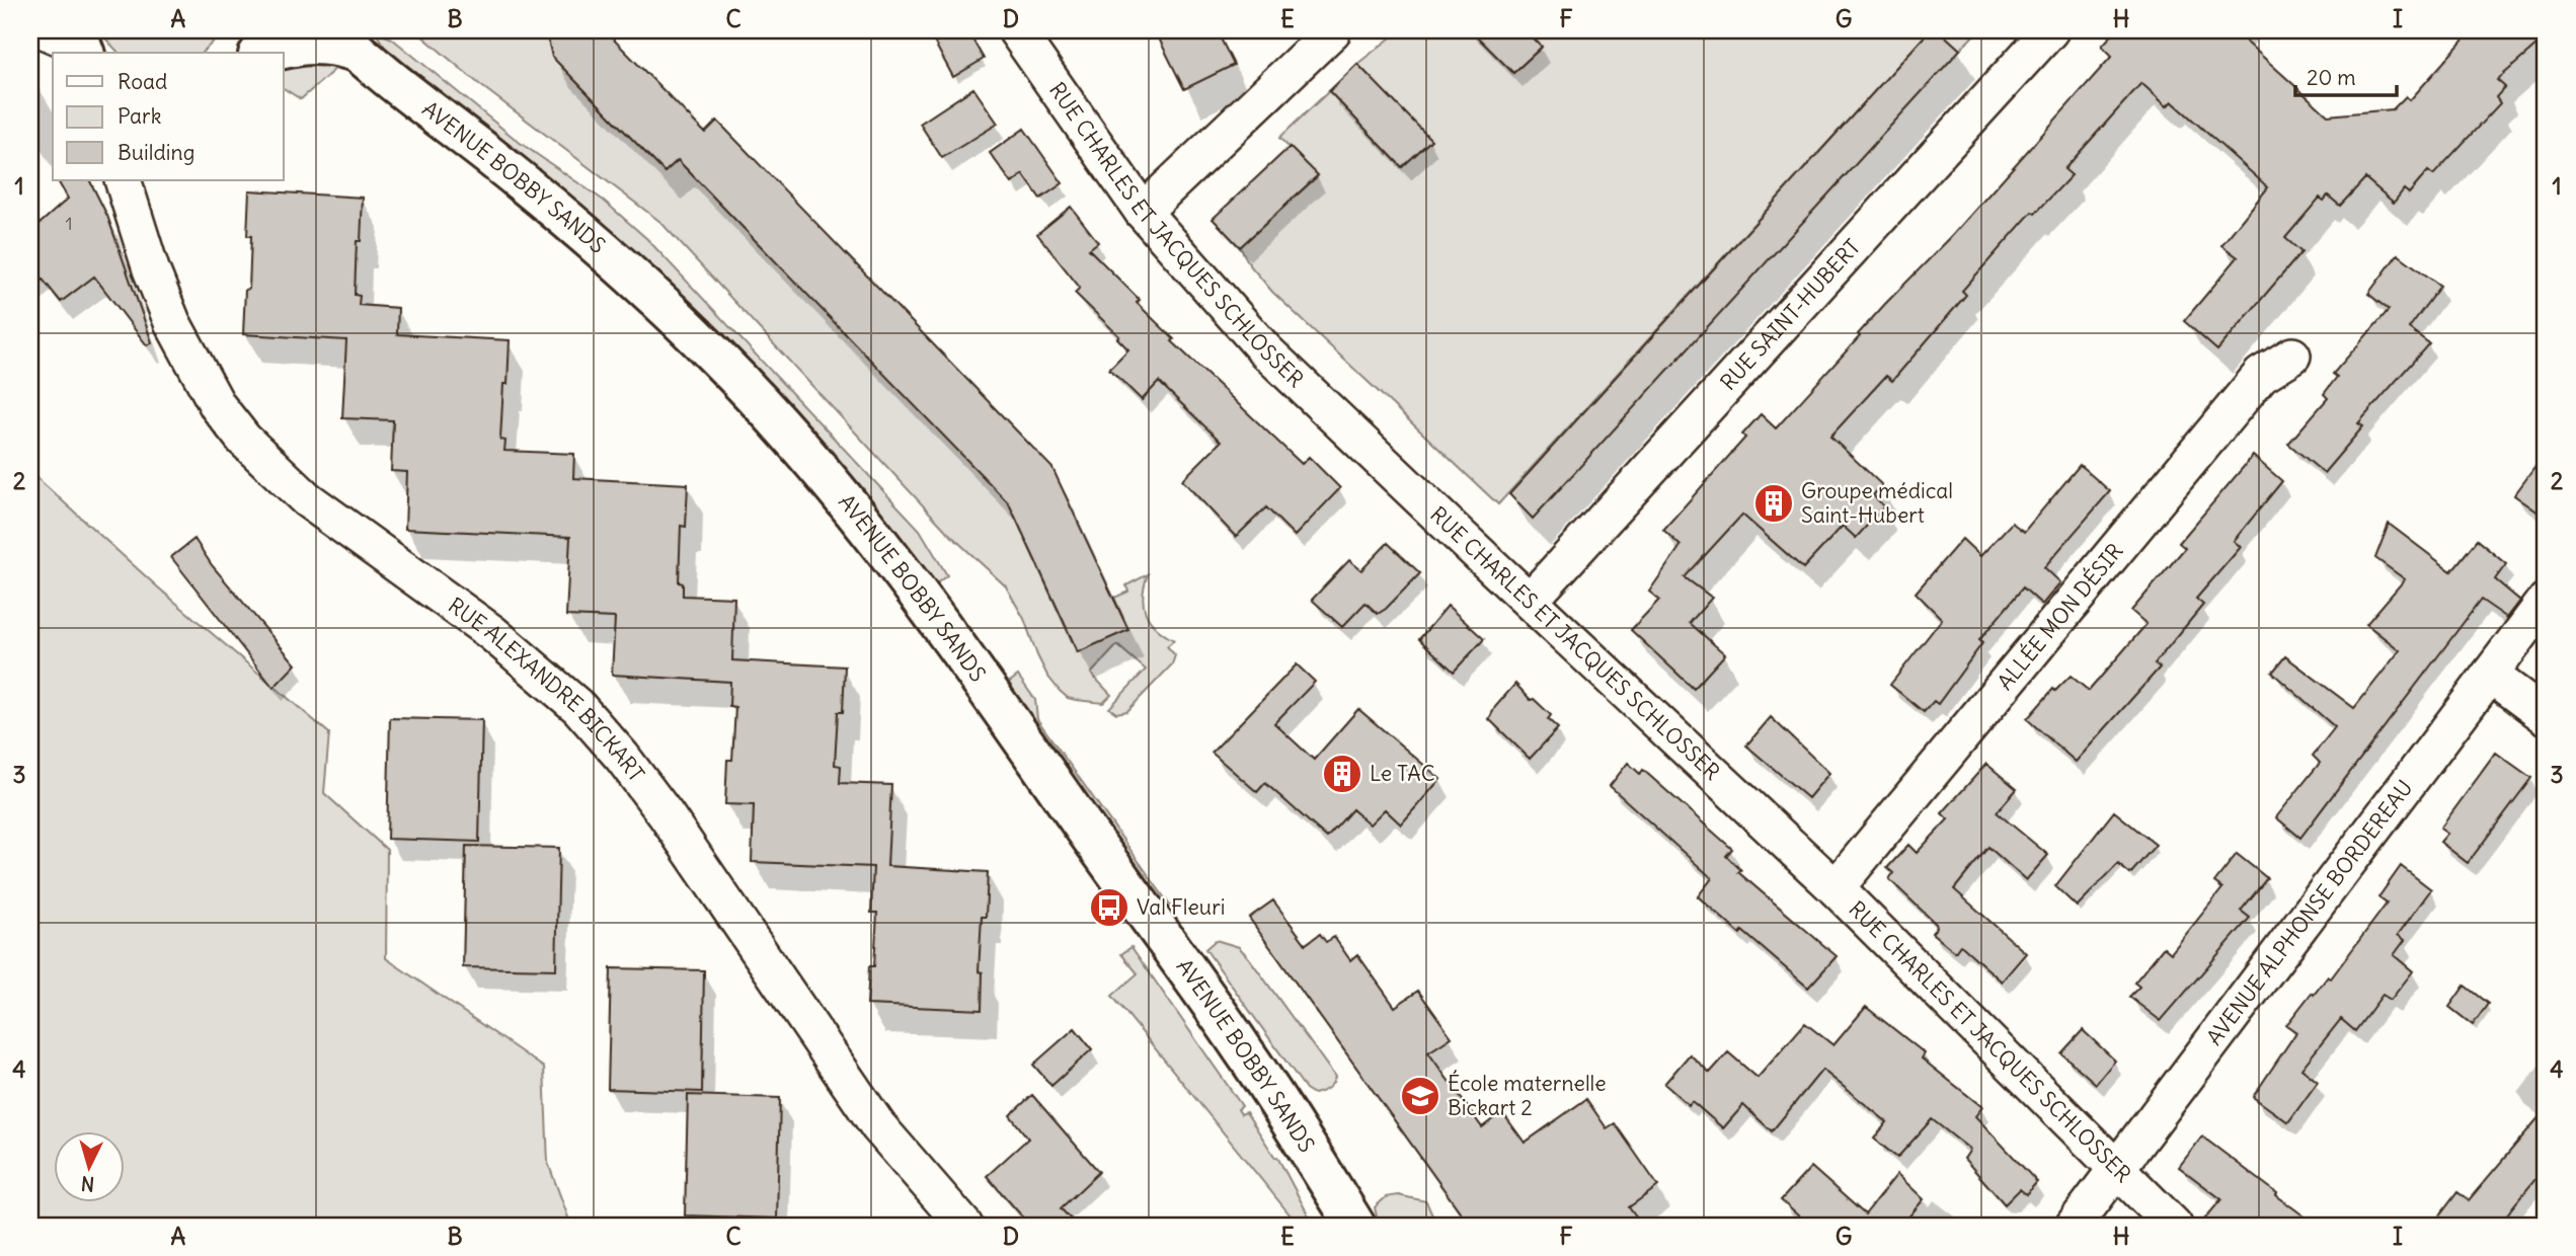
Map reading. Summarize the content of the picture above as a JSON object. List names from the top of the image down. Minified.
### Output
{"streets":{"main road":["AVENUE BOBBY SANDS"],"street":["RUE CHARLES ET JACQUES SCHLOSSER","RUE SAINT-HUBERT","ALLÉE MON DÉSIR","RUE ALEXANDRE BICKART","AVENUE ALPHONSE BORDEREAU"]},"crossings":[["RUE CHARLES ET JACQUES SCHLOSSER","RUE SAINT-HUBERT"],["RUE CHARLES ET JACQUES SCHLOSSER","ALLÉE MON DÉSIR"],["RUE CHARLES ET JACQUES SCHLOSSER","AVENUE ALPHONSE BORDEREAU"]],"places":{"building":["Groupe médical Saint-Hubert","Le TAC"],"bus stop":["Val Fleuri"],"school or university":["École maternelle Bickart 2"]},"house_numbers":["1"],"legend":["Road","Park","Building"],"scale_bar":"20 m","north":"bottom","grid":{"columns":["A","B","C","D","E","F","G","H","I"],"rows":["1","2","3","4"]}}
